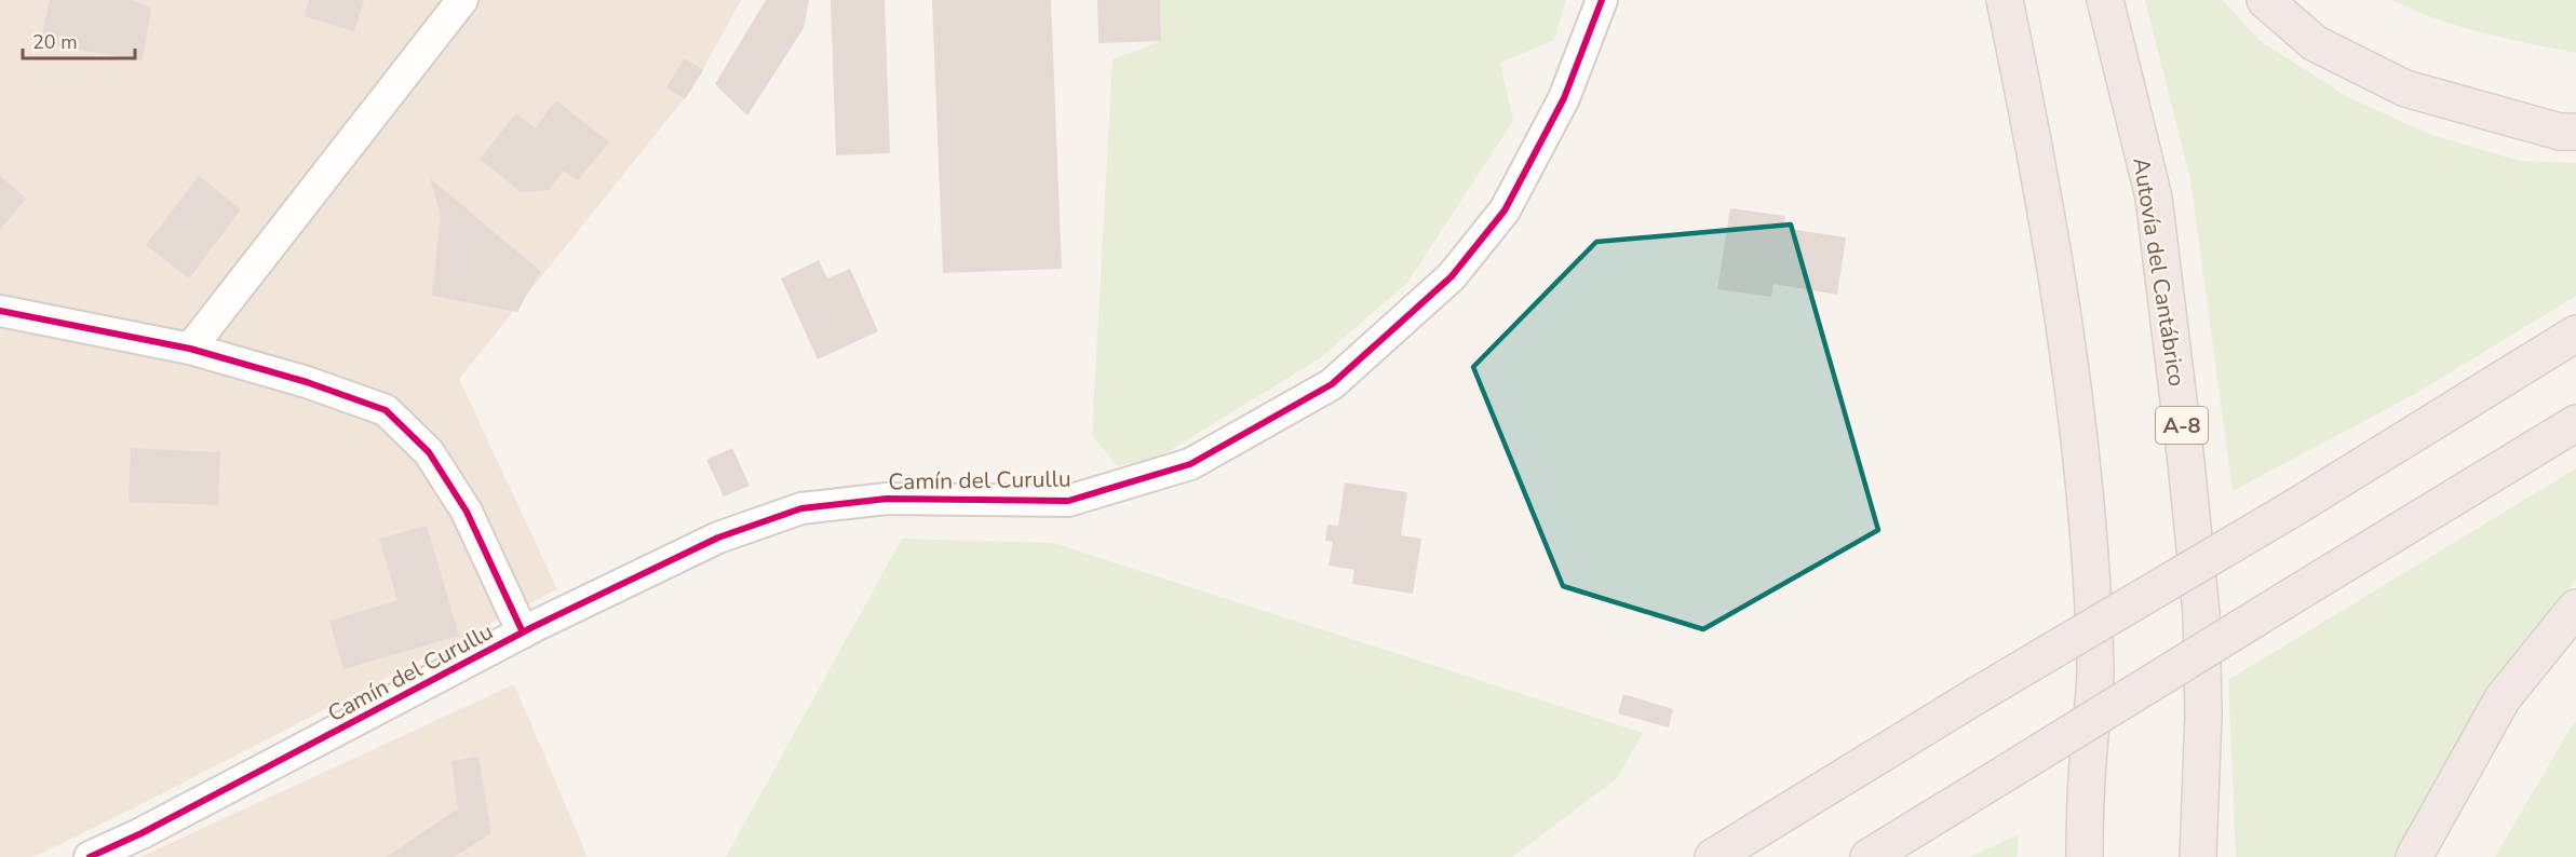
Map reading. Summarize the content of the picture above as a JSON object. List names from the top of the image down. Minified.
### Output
{"streets":{"highway":["Autovía del Cantábrico","A-8"],"street":["Camín del Curullu"]},"scale_bar":"20 m"}
